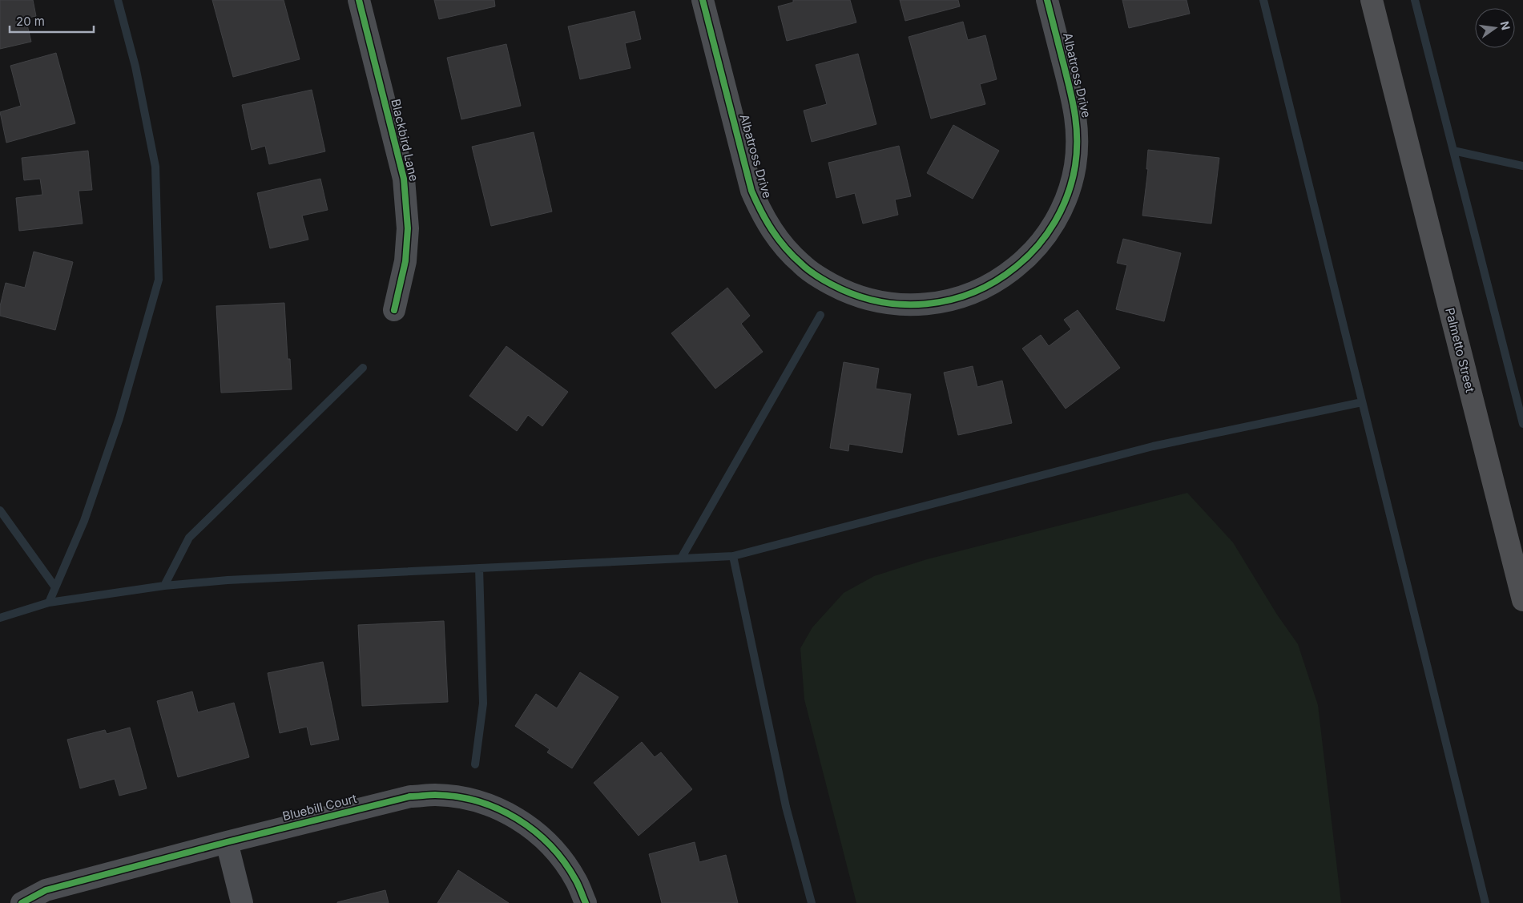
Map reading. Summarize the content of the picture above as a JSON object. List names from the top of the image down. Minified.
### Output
{"streets":{"main road":["Palmetto Street"],"street":["Albatross Drive","Blackbird Lane","Bluebill Court"]},"scale_bar":"20 m","north":"right"}
